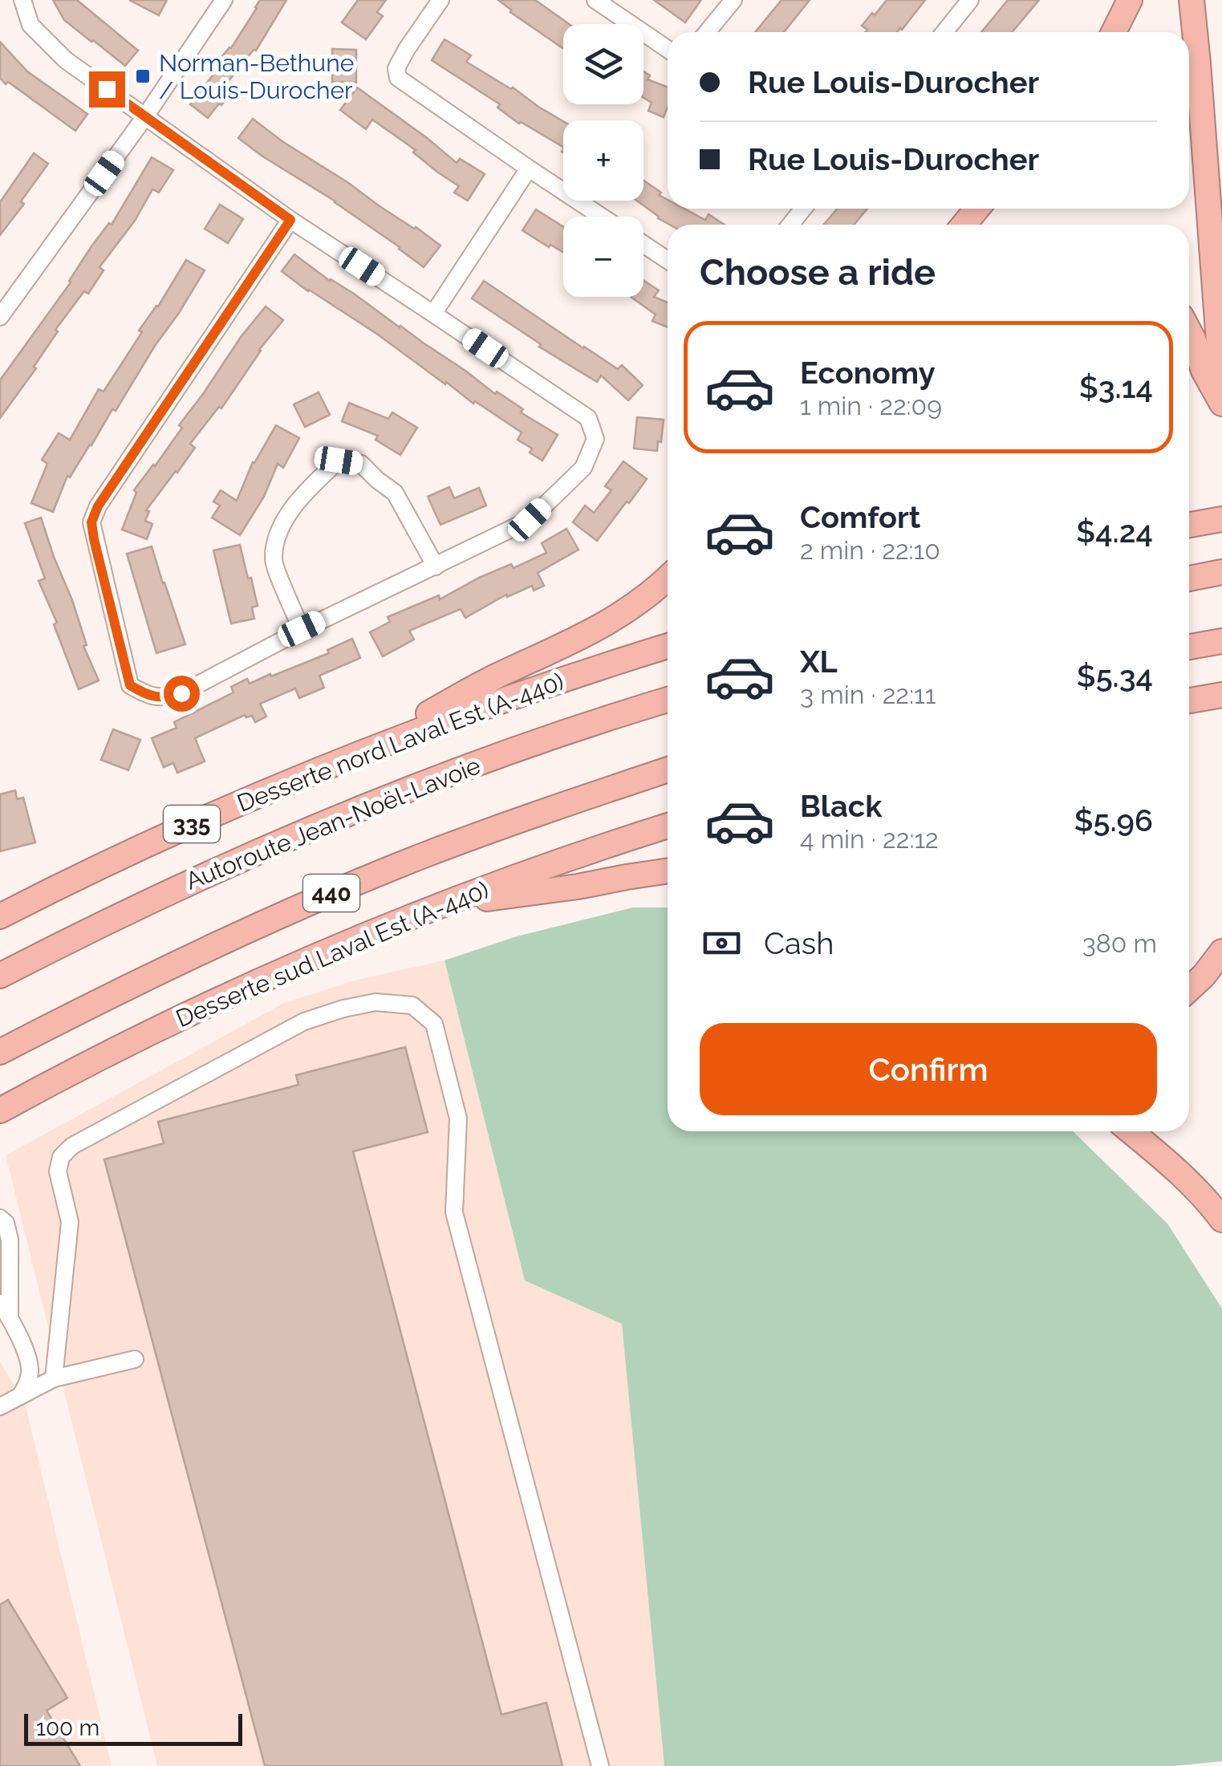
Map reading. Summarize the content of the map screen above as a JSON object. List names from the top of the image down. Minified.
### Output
{"streets":{"highway":["Desserte nord Laval Est (A-440)","Autoroute Jean-Noël-Lavoie","335","440","Desserte sud Laval Est (A-440)"]},"crossings":[["Desserte nord Laval Est (A-440)","335"]],"places":{"transit":["Norman-Bethune / Louis-Durocher"]},"scale_bar":"100 m","page":{"map_buttons":["+","−"],"banner":["Rue Louis-Durocher","Rue Louis-Durocher"],"heading":"Choose a ride","list":[{"name":"Economy","note":"1 min · 22:09","value":"$3.14"},{"name":"Comfort","note":"2 min · 22:10","value":"$4.24"},{"name":"XL","note":"3 min · 22:11","value":"$5.34"},{"name":"Black","note":"4 min · 22:12","value":"$5.96"}],"pay":["Cash","380 m"],"buttons":"Confirm","scale":"100 m"}}
